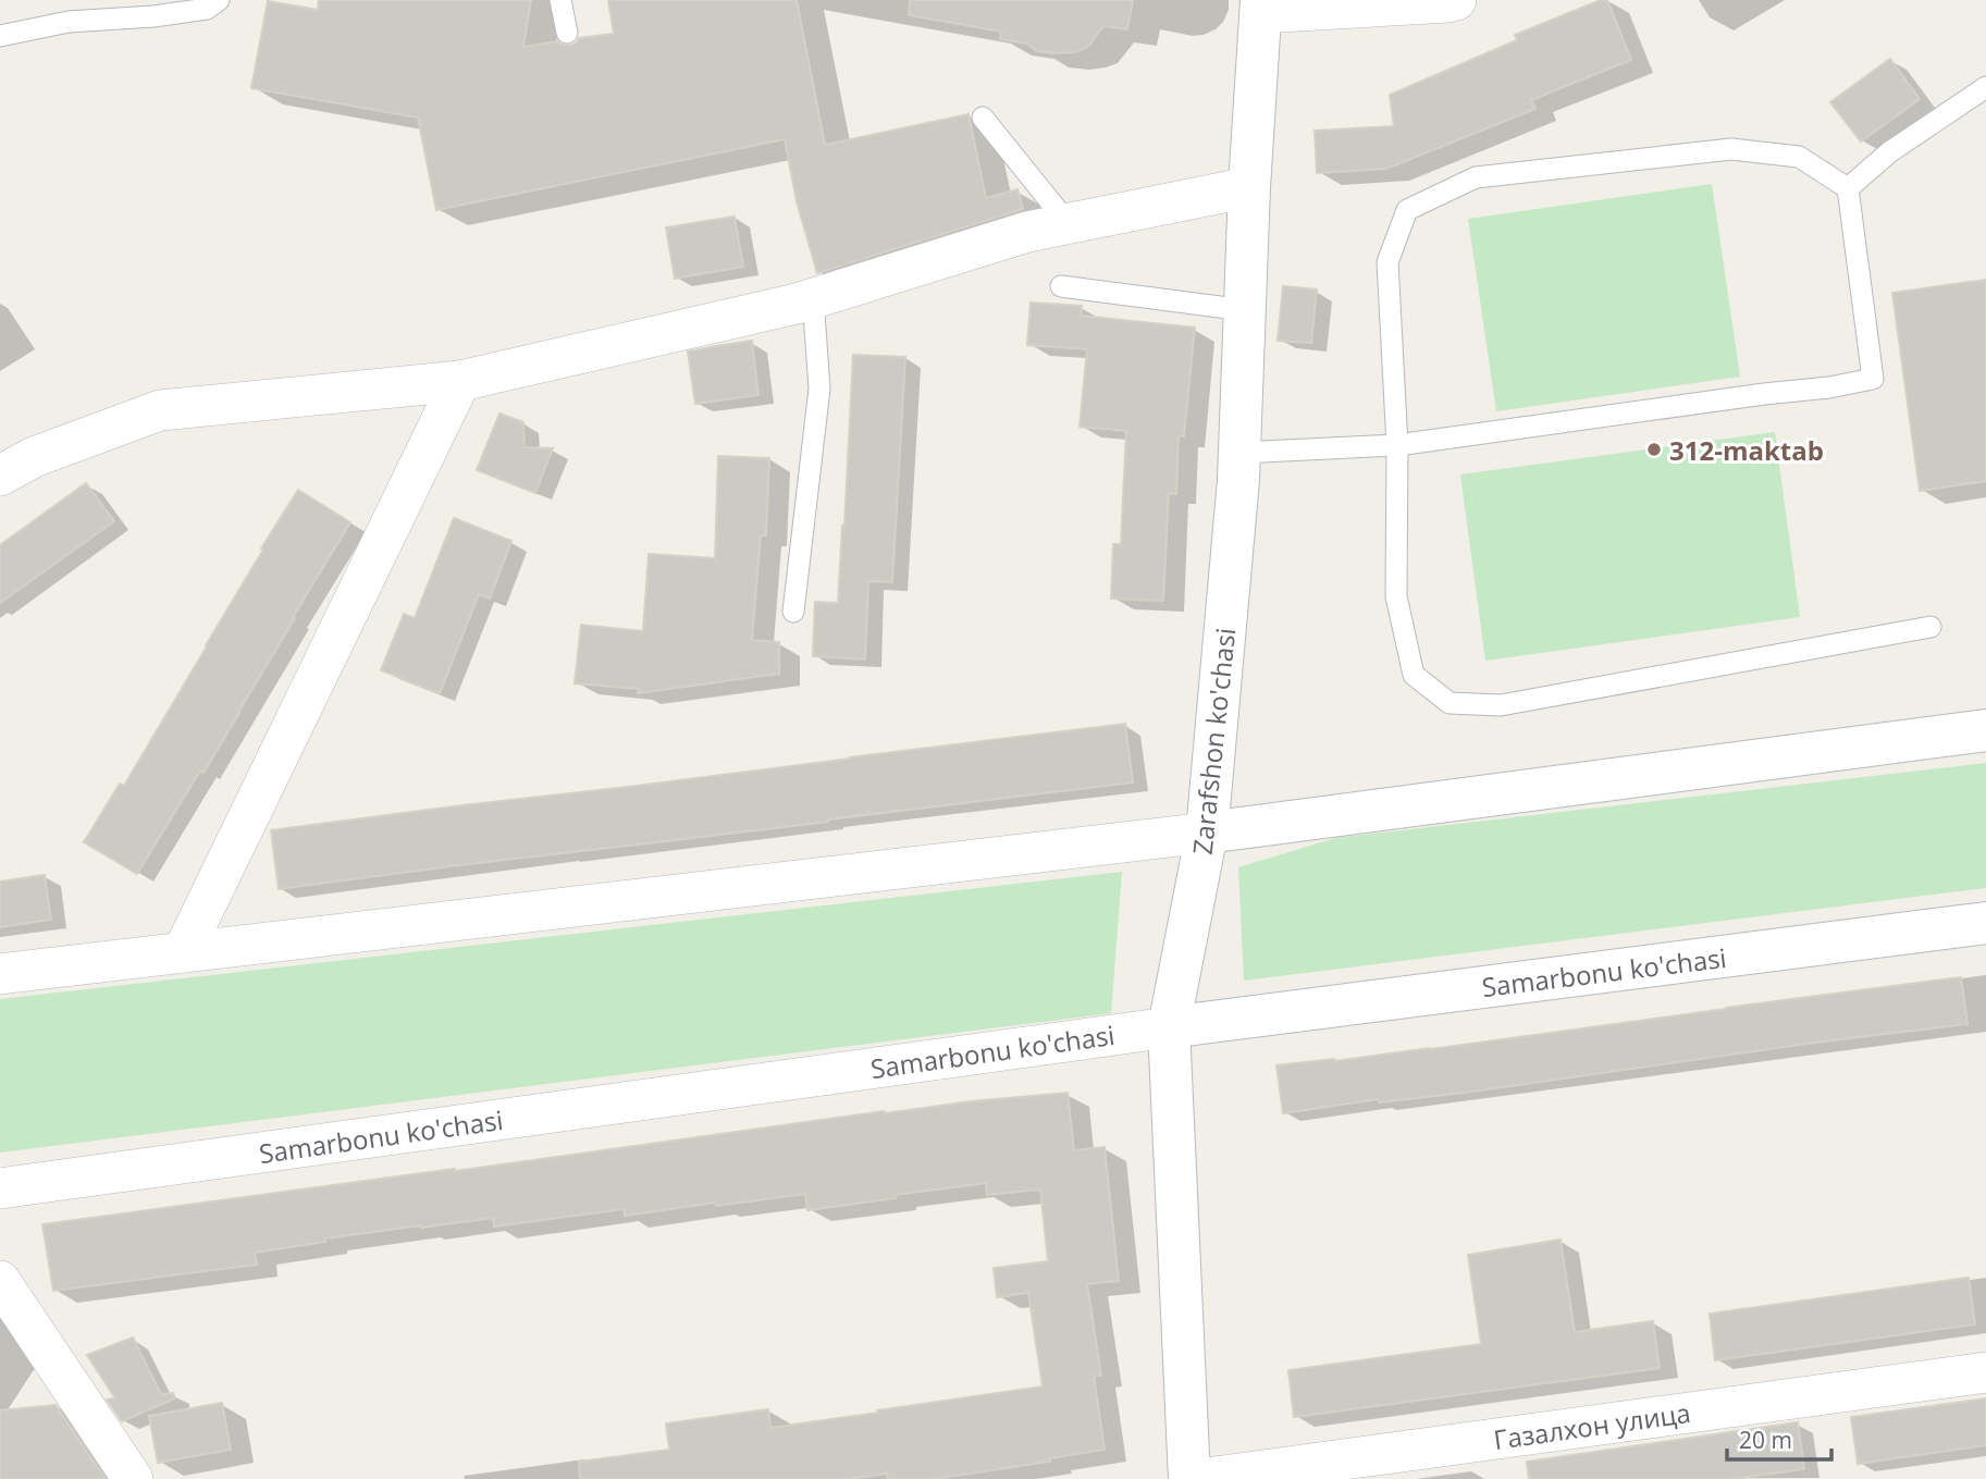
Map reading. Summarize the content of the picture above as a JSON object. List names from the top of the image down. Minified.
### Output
{"streets":{"street":["Zarafshon ko'chasi","Samarbonu ko'chasi","Газалхон улица"]},"crossings":[["Zarafshon ko'chasi","Samarbonu ko'chasi"]],"places":["312-maktab"],"scale_bar":"20 m"}
